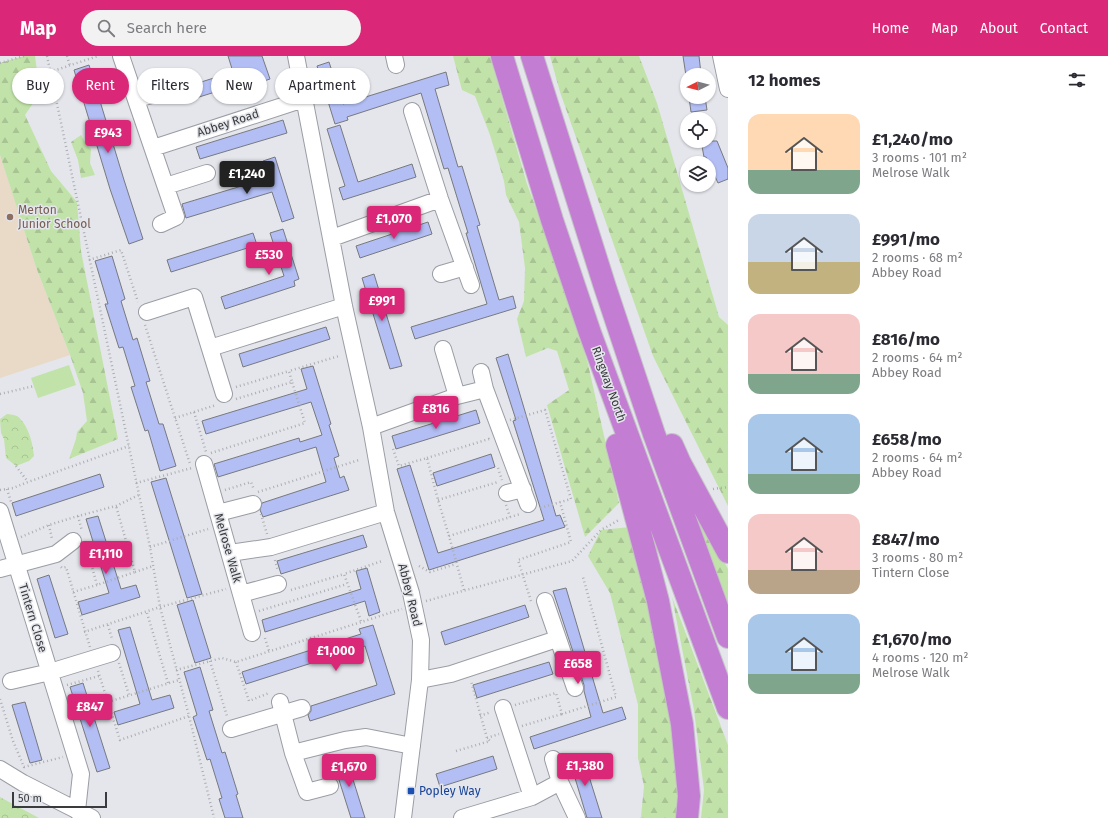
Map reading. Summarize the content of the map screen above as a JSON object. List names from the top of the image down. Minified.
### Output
{"streets":{"highway":["Ringway North"],"street":["Abbey Road","Melrose Walk","Tintern Close"]},"places":{"other":["Merton Junior School"],"transit":["Popley Way"]},"scale_bar":"50 m","north":"left","page":{"header":"Map","search":"Search here","nav":["Home","Map","About","Contact"],"heading":"12 homes","chip":["Buy","Rent","Filters","New","Apartment"],"list":[{"name":"£1,240/mo","note":"3 rooms · 101 m² · Melrose Walk"},{"name":"£991/mo","note":"2 rooms · 68 m² · Abbey Road"},{"name":"£816/mo","note":"2 rooms · 64 m² · Abbey Road"},{"name":"£658/mo","note":"2 rooms · 64 m² · Abbey Road"},{"name":"£847/mo","note":"3 rooms · 80 m² · Tintern Close"},{"name":"£1,670/mo","note":"4 rooms · 120 m² · Melrose Walk"}],"price":["£943","£1,240","£1,070","£530","£991","£816","£1,110","£1,000","£658","£847","£1,380","£1,670"],"scale":"50 m"}}
